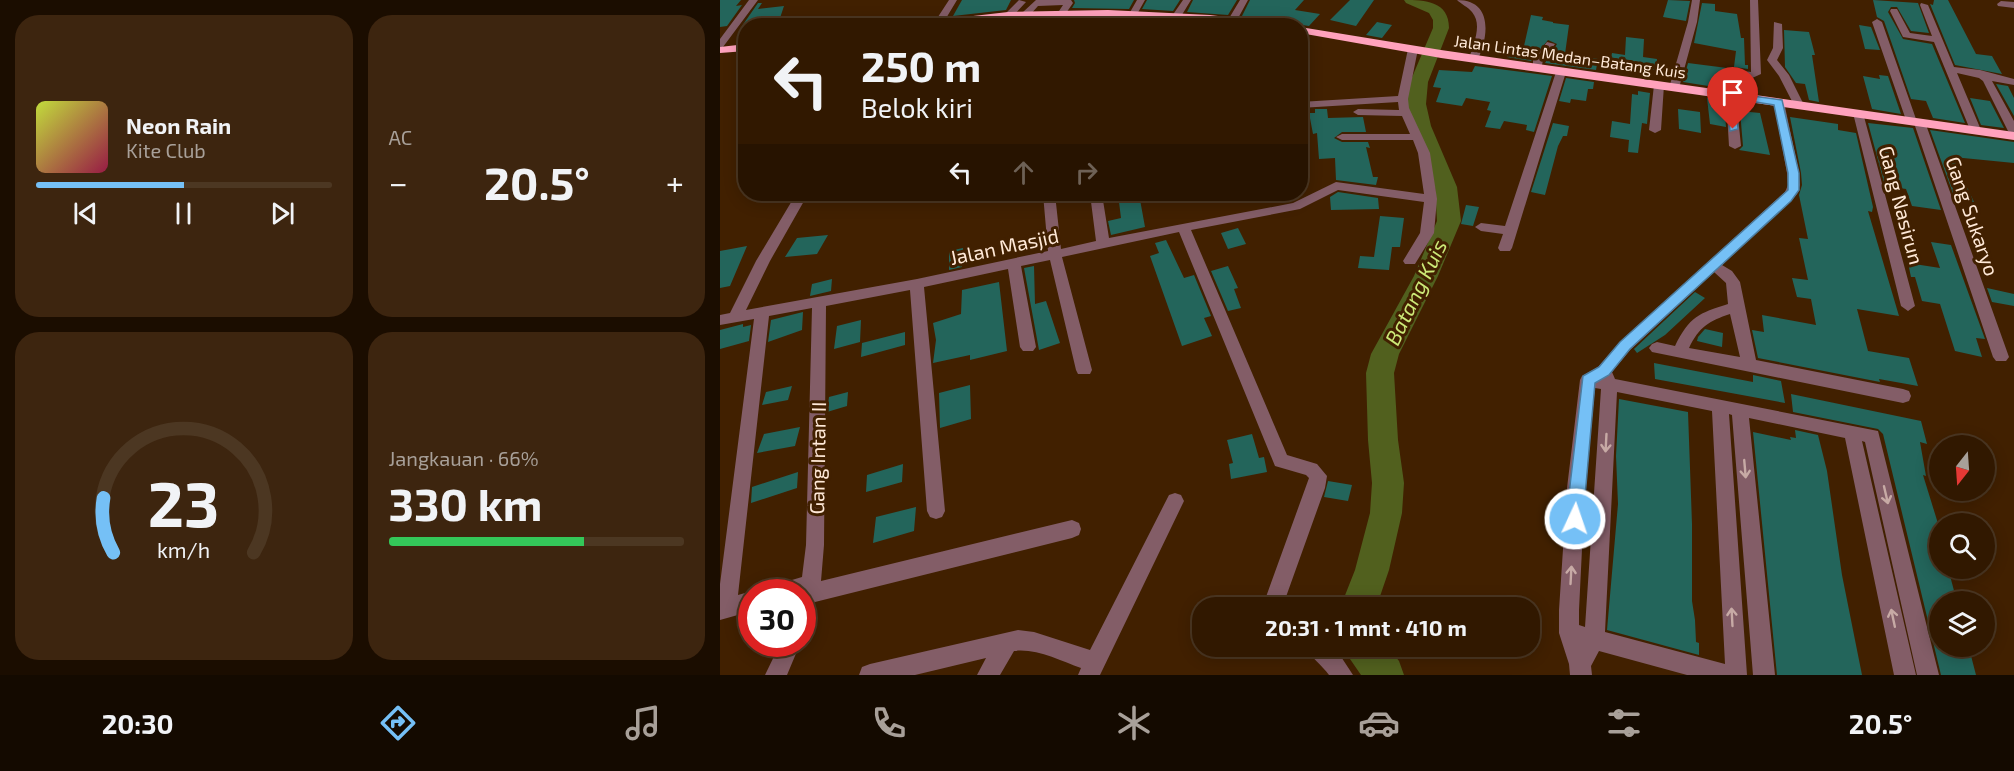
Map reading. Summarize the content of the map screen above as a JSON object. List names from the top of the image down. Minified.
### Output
{"streets":{"highway":["Jalan Lintas Medan–Batang Kuis"],"street":["Gang Nasirun","Gang Sukaryo","Jalan Masjid","Gang Intan II"]},"crossings":[["Jalan Lintas Medan–Batang Kuis","Gang Nasirun"],["Jalan Lintas Medan–Batang Kuis","Gang Sukaryo"],["Jalan Masjid","Gang Intan II"]],"water":["Batang Kuis"],"north":"bottom","page":{"tile":["AC",["Jangkauan · 66%","330 km"]],"turn":["250 m","Belok kiri"],"song":["Neon Rain","Kite Club"],"heat":["−","20.5°","+"],"limit":"30","trip":"20:31 · 1 mnt · 410 m","tabs":["20:30","20.5°"],"gauge":["23","km/h"]}}
